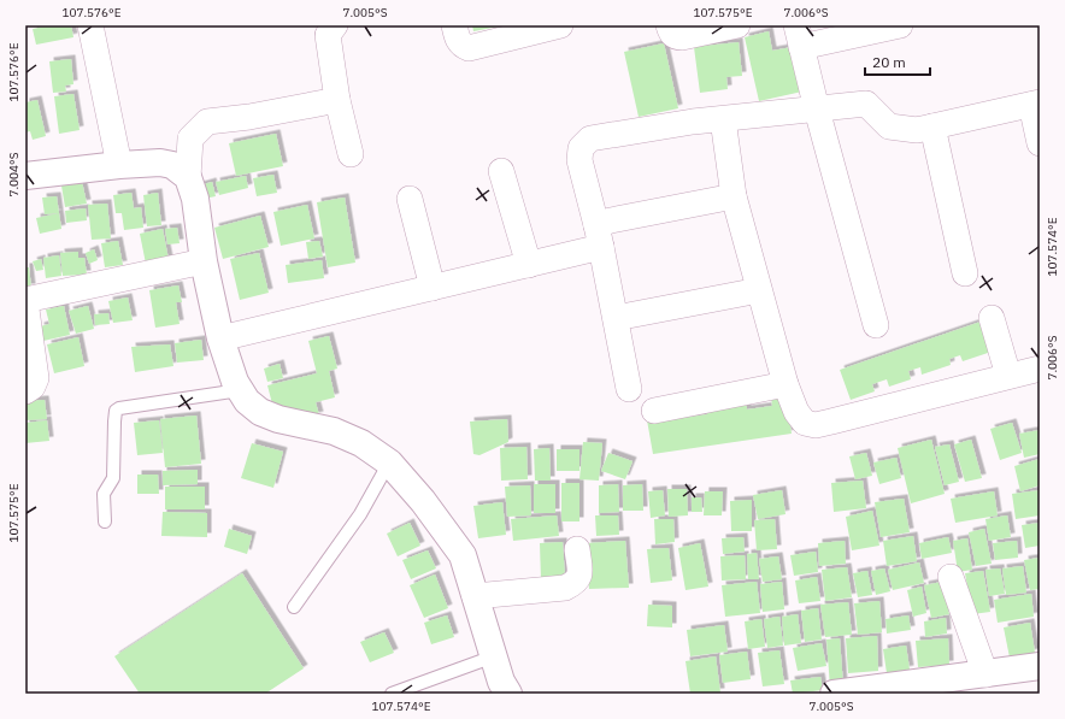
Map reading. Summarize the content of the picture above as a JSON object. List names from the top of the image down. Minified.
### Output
{"scale_bar":"20 m","coordinates":["107.576°E","7.005°S","107.575°E","7.006°S","7.004°S","107.574°E"]}
